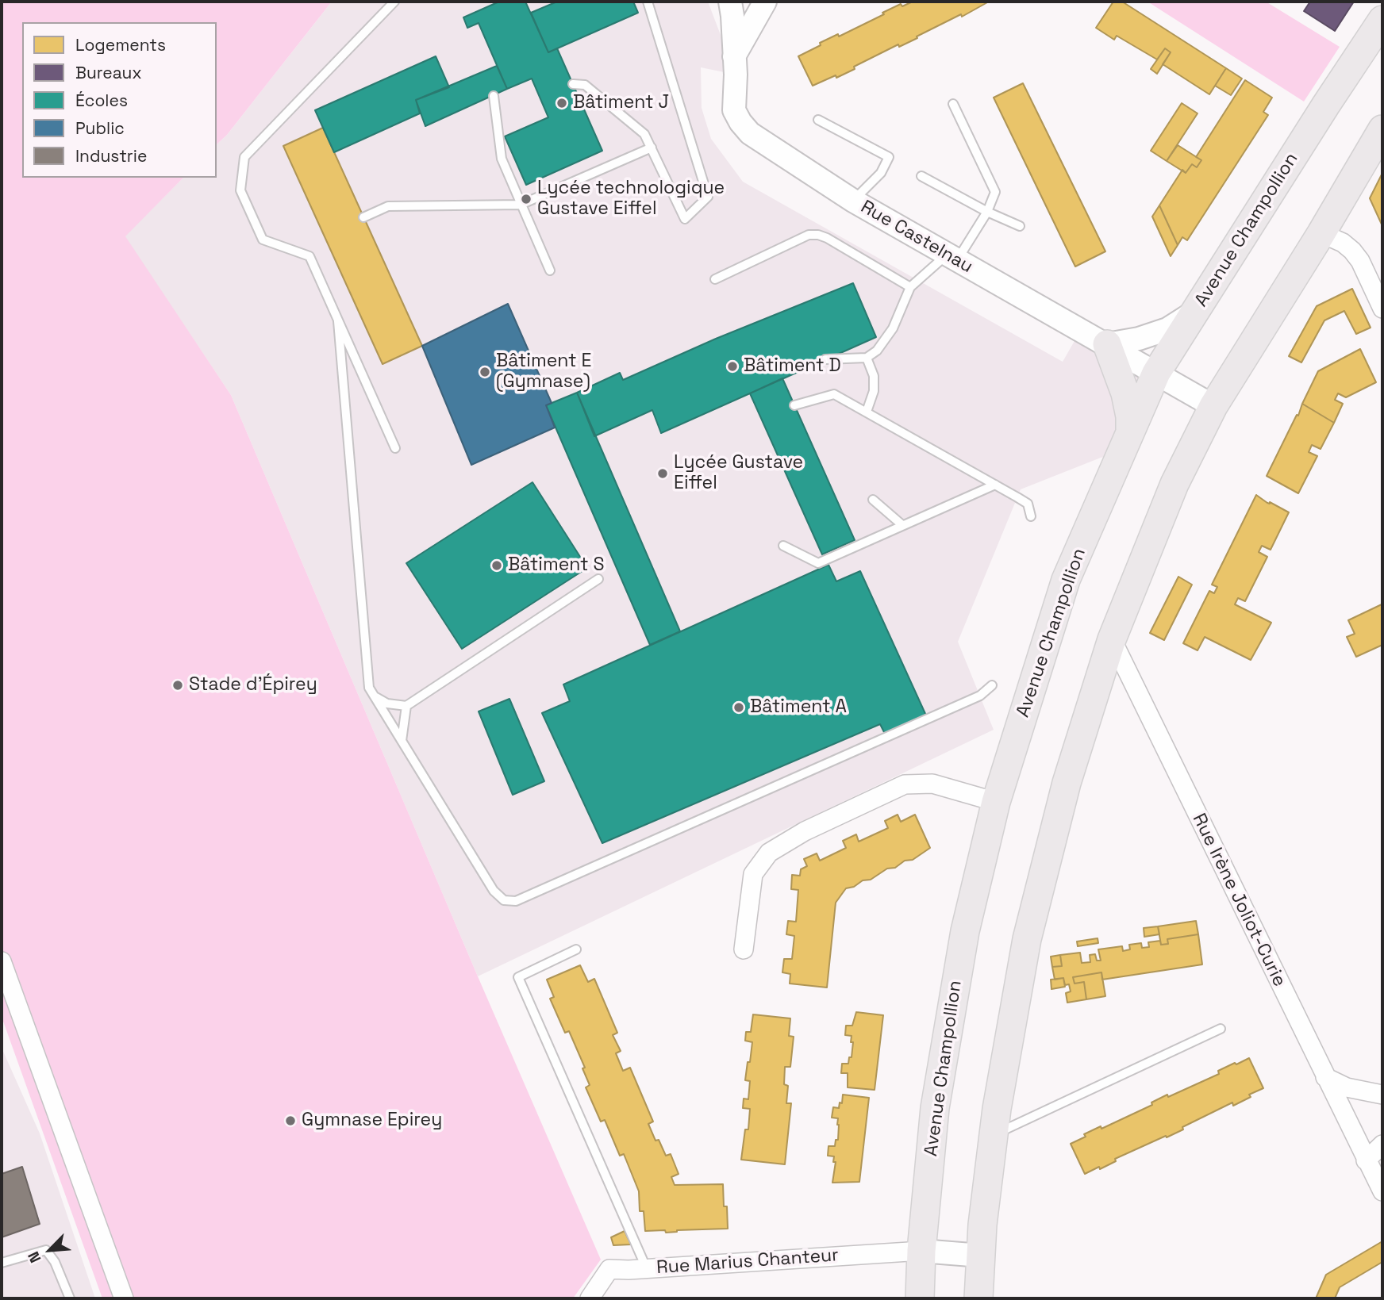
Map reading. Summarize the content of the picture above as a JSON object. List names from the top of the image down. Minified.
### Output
{"streets":{"main road":["Avenue Champollion"],"street":["Rue Castelnau","Rue Irène Joliot-Curie","Rue Marius Chanteur"]},"crossings":[["Avenue Champollion","Rue Castelnau"],["Avenue Champollion","Rue Marius Chanteur"]],"places":["Bâtiment J","Lycée technologique Gustave Eiffel","Bâtiment D","Bâtiment E (Gymnase)","Lycée Gustave Eiffel","Bâtiment S","Stade d'Épirey","Bâtiment A","Gymnase Epirey"],"legend":["Logements","Bureaux","Écoles","Public","Industrie"],"north":"bottom left"}
